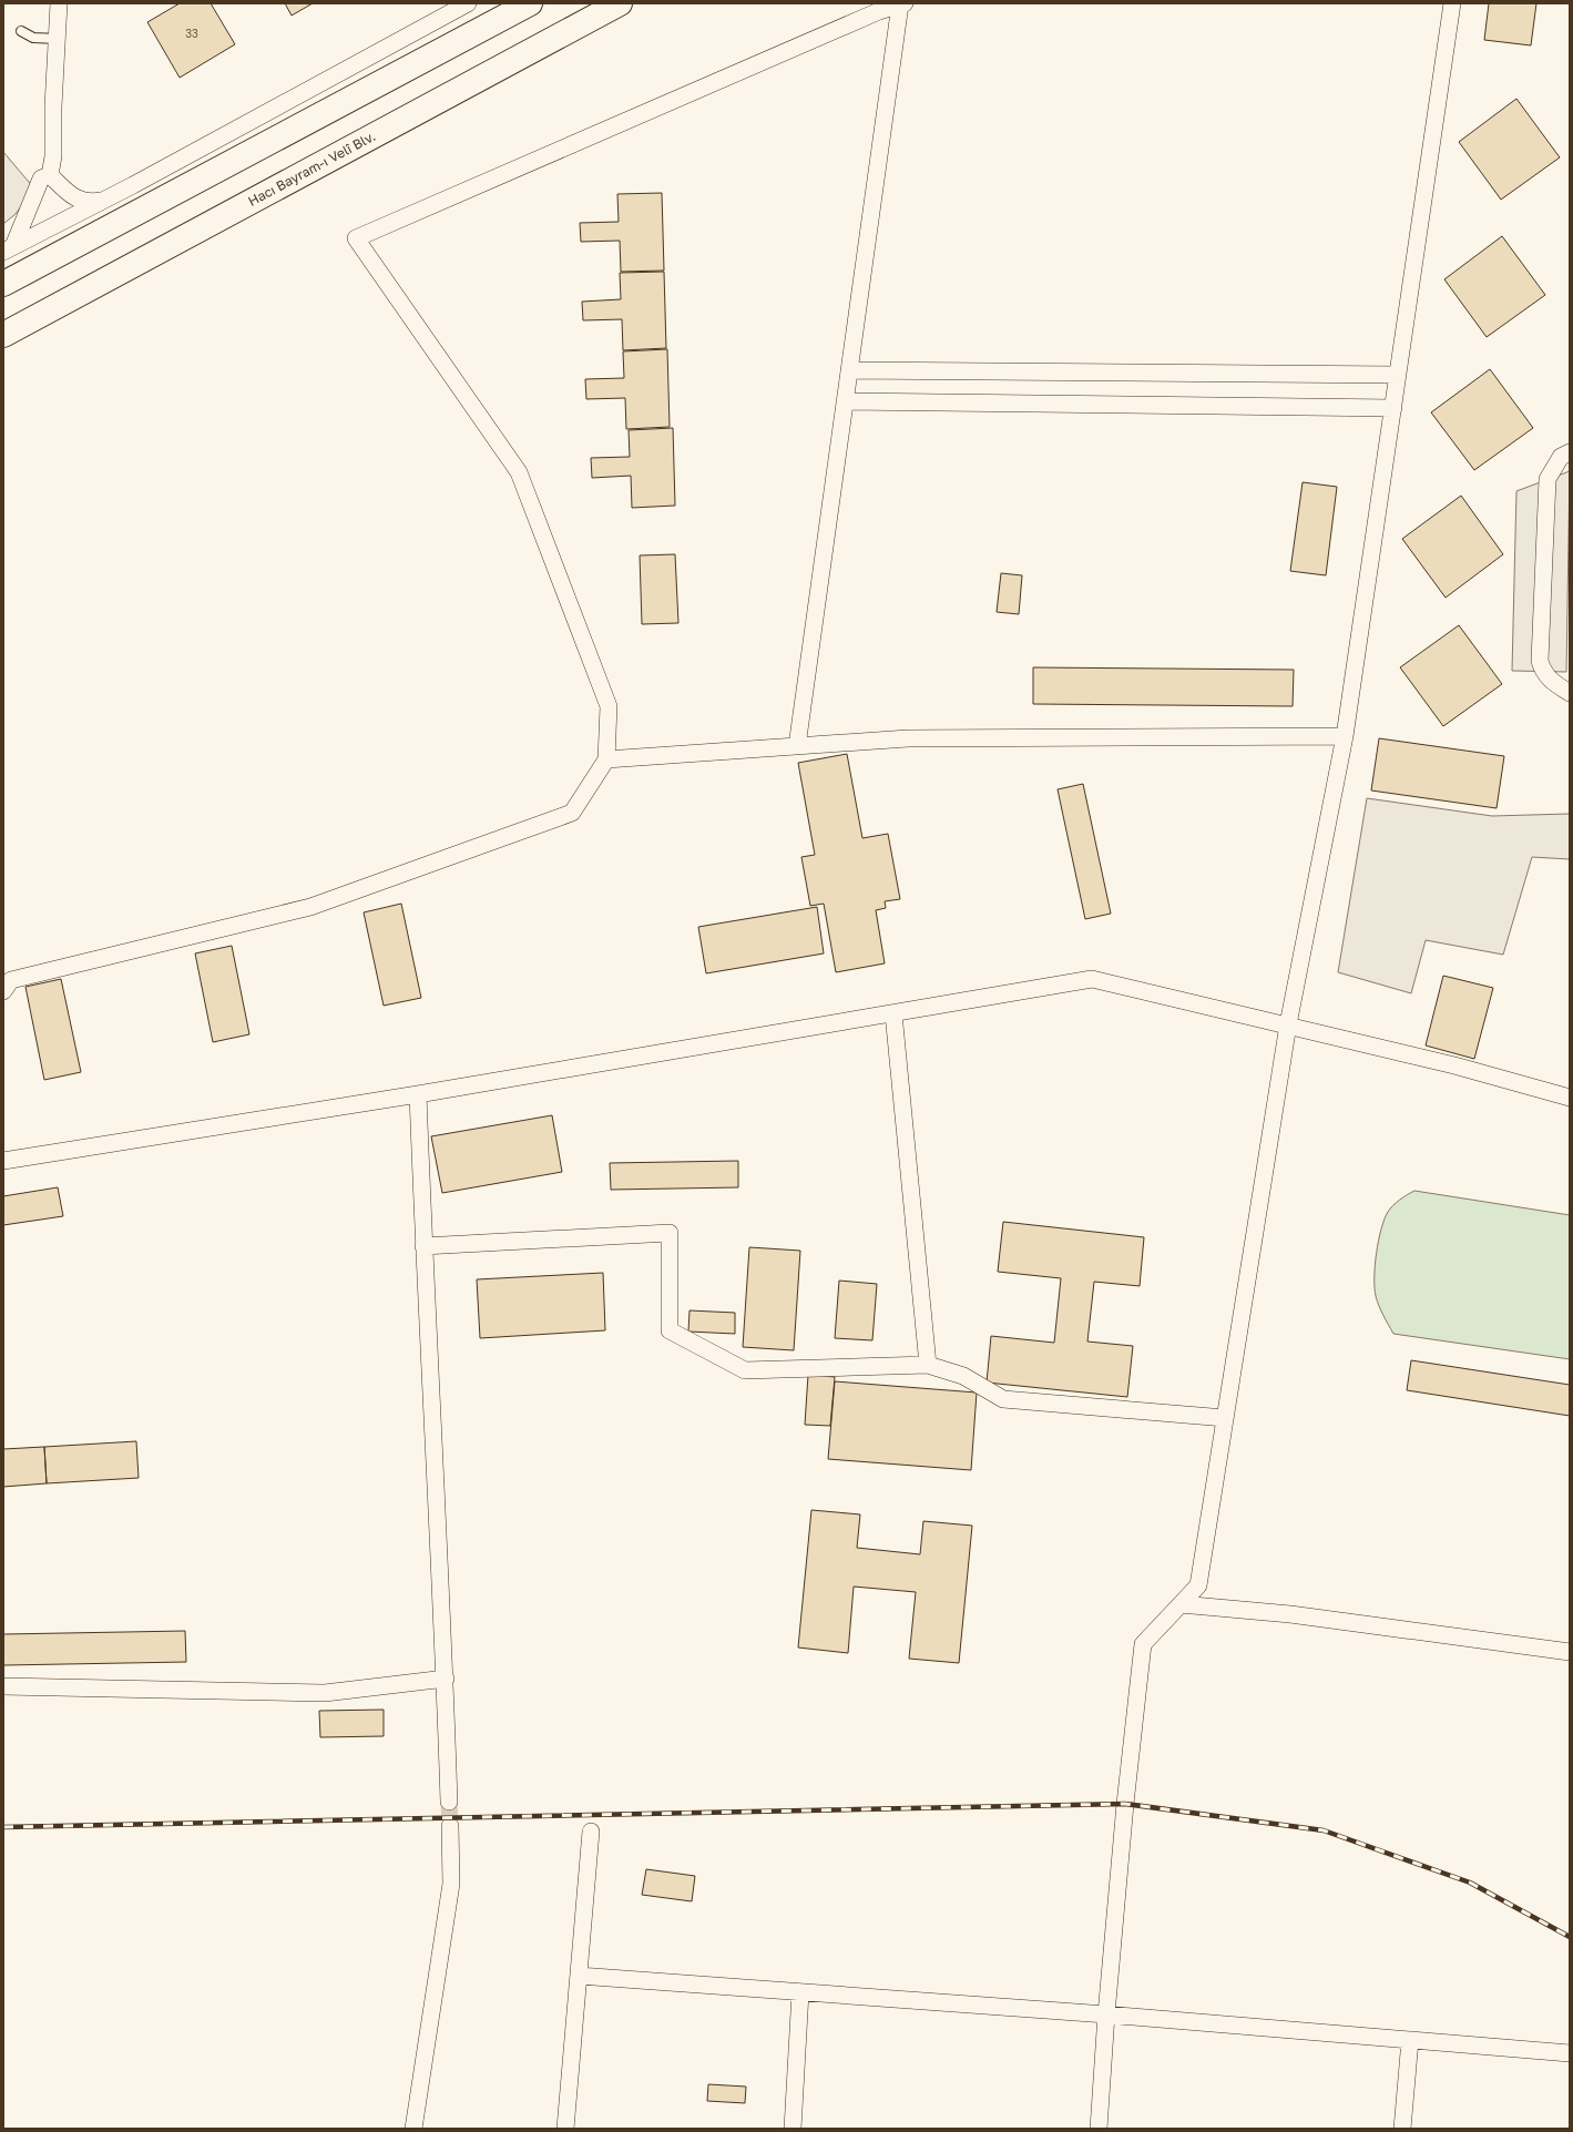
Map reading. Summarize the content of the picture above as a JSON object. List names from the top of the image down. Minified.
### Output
{"streets":{"highway":["Hacı Bayram-ı Velî Blv."]},"house_numbers":["33"]}
